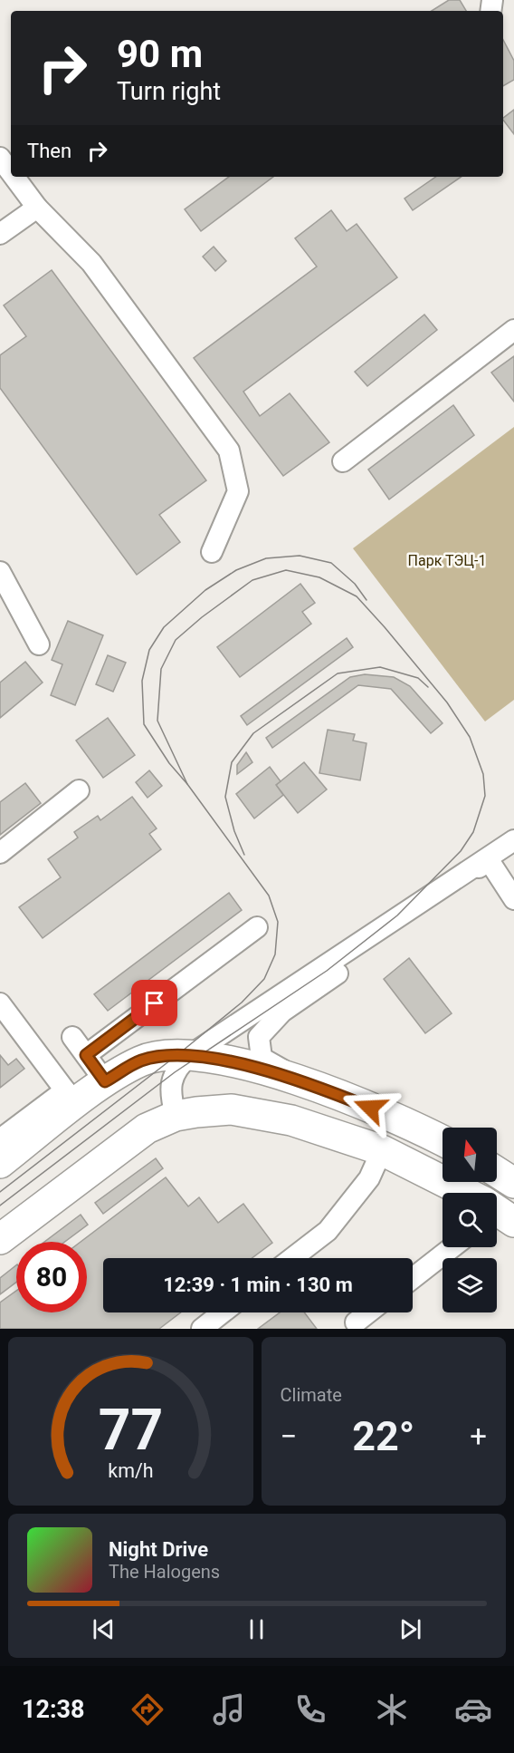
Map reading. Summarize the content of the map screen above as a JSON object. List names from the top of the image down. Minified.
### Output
{"parks":["Парк ТЭЦ-1"],"north":"top","page":{"turn":["90 m","Turn right"],"then":"Then","limit":"80","trip":"12:39 · 1 min · 130 m","tile":"Climate","heat":["−","22°","+"],"song":["Night Drive","The Halogens"],"tabs":"12:38","gauge":["77","km/h"]}}
